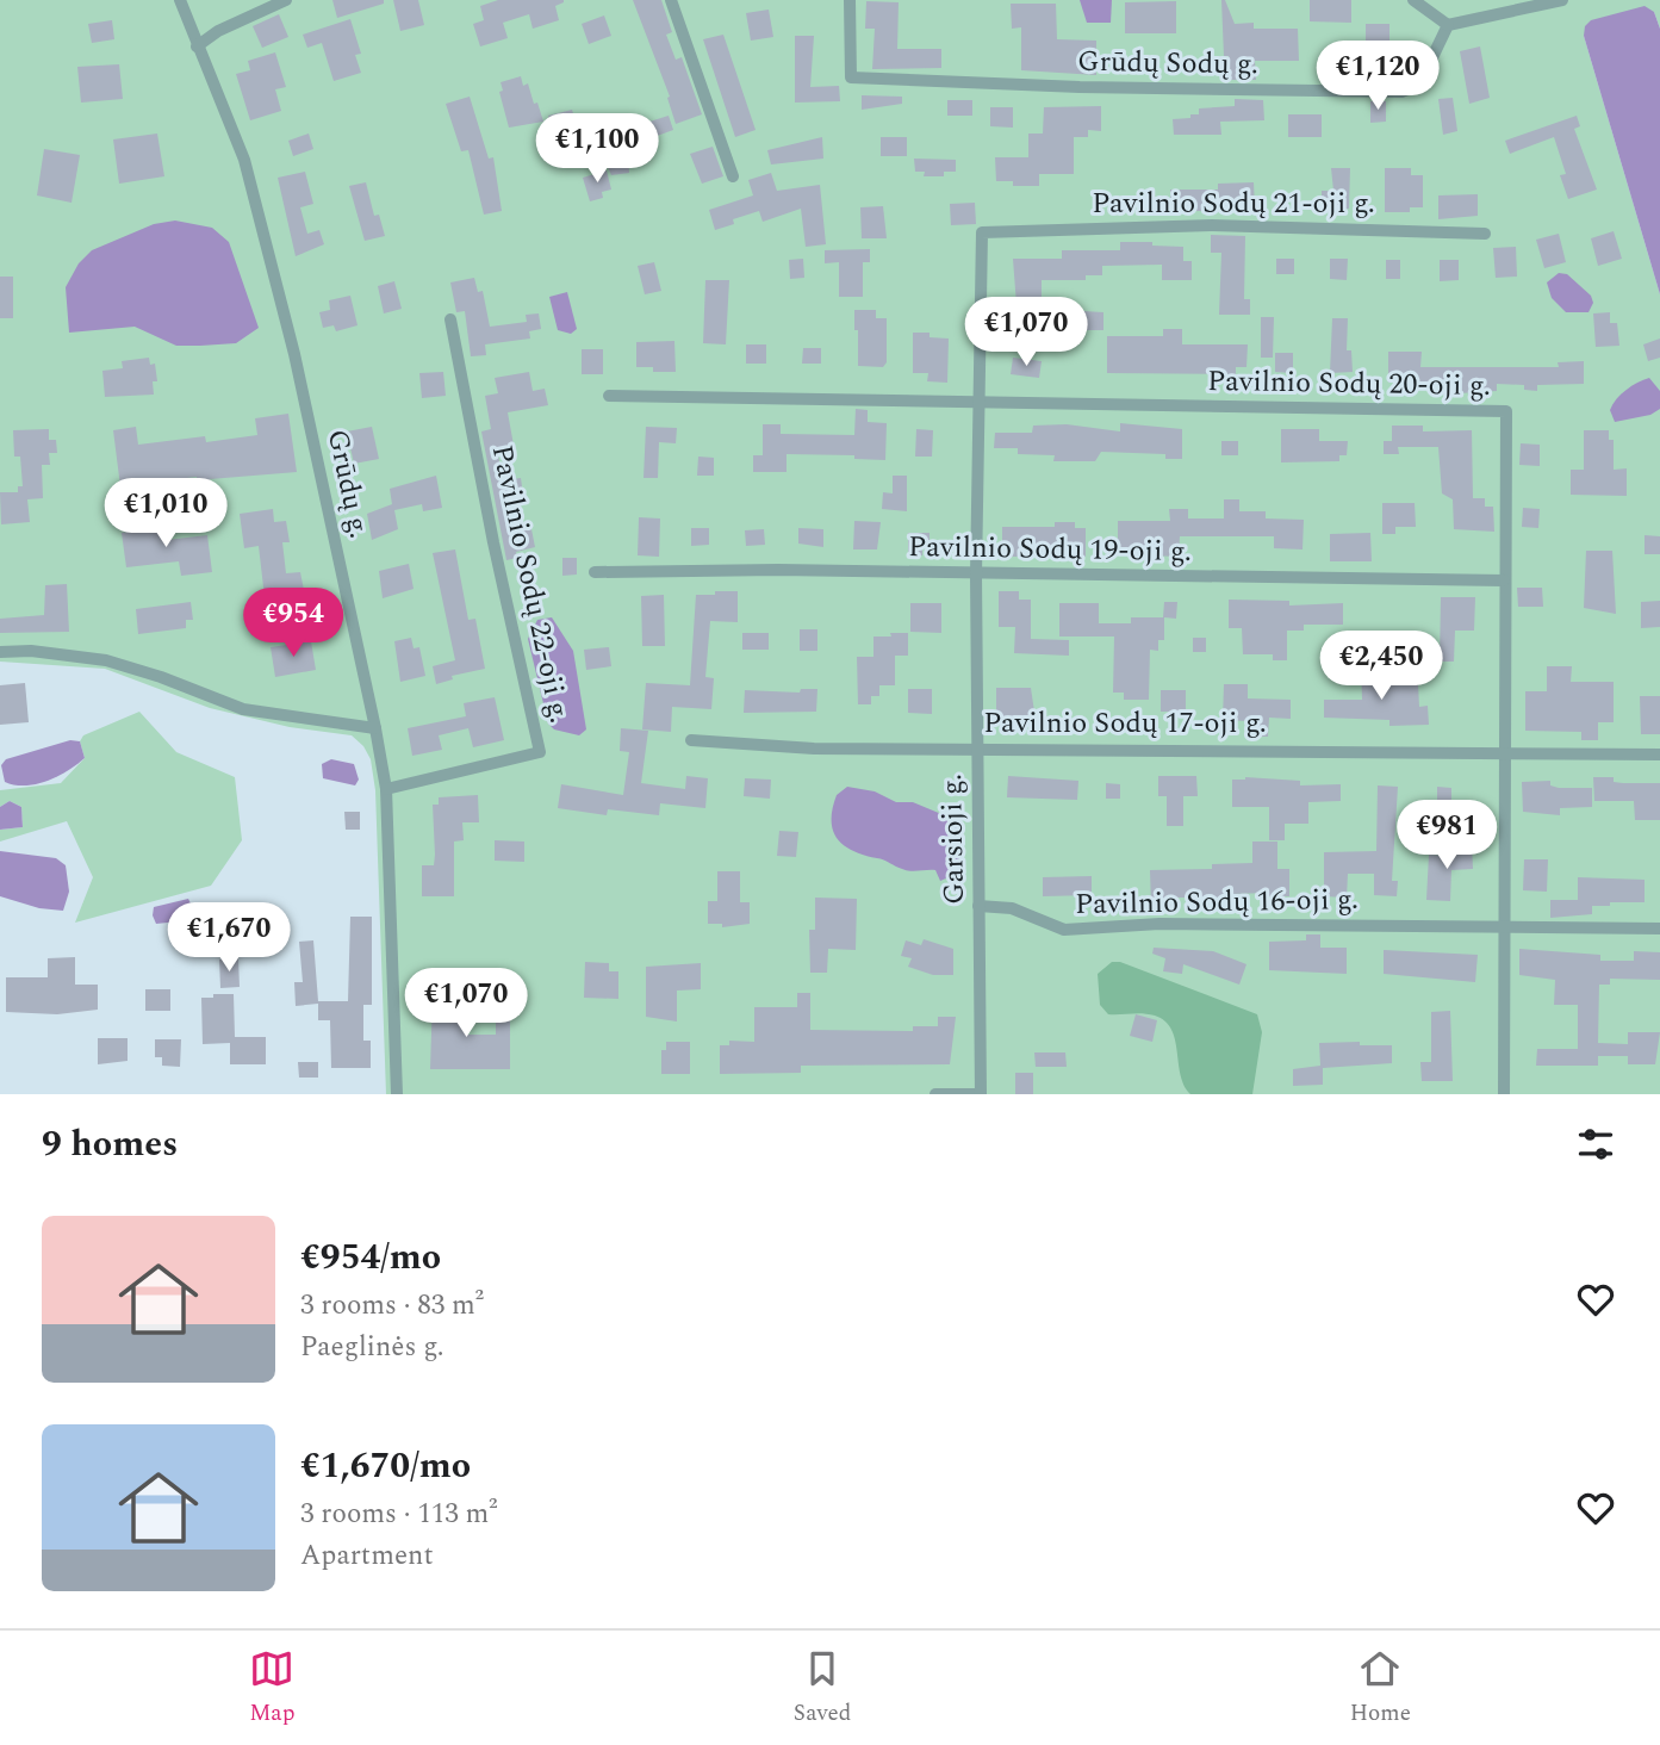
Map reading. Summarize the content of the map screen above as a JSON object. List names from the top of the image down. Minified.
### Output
{"streets":{"street":["Grūdų Sodų g.","Pavilnio Sodų 21-oji g.","Pavilnio Sodų 20-oji g.","Grūdų g.","Pavilnio Sodų 19-oji g.","Pavilnio Sodų 22-oji g.","Pavilnio Sodų 17-oji g.","Garsioji g.","Pavilnio Sodų 16-oji g."]},"crossings":[["Pavilnio Sodų 21-oji g.","Garsioji g."],["Pavilnio Sodų 20-oji g.","Pavilnio Sodų 19-oji g."],["Pavilnio Sodų 20-oji g.","Pavilnio Sodų 17-oji g."],["Pavilnio Sodų 20-oji g.","Garsioji g."],["Pavilnio Sodų 20-oji g.","Pavilnio Sodų 16-oji g."],["Grūdų g.","Pavilnio Sodų 22-oji g."],["Pavilnio Sodų 19-oji g.","Garsioji g."],["Pavilnio Sodų 17-oji g.","Garsioji g."],["Garsioji g.","Pavilnio Sodų 16-oji g."]],"page":{"price":["€1,120","€1,100","€1,070","€1,010","€954","€2,450","€981","€1,670","€1,070"],"heading":"9 homes","list":[{"name":"€954/mo","note":"3 rooms · 83 m² · Paeglinės g."},{"name":"€1,670/mo","note":"3 rooms · 113 m² · Apartment"}],"tabs":["Map","Saved","Home"]}}
